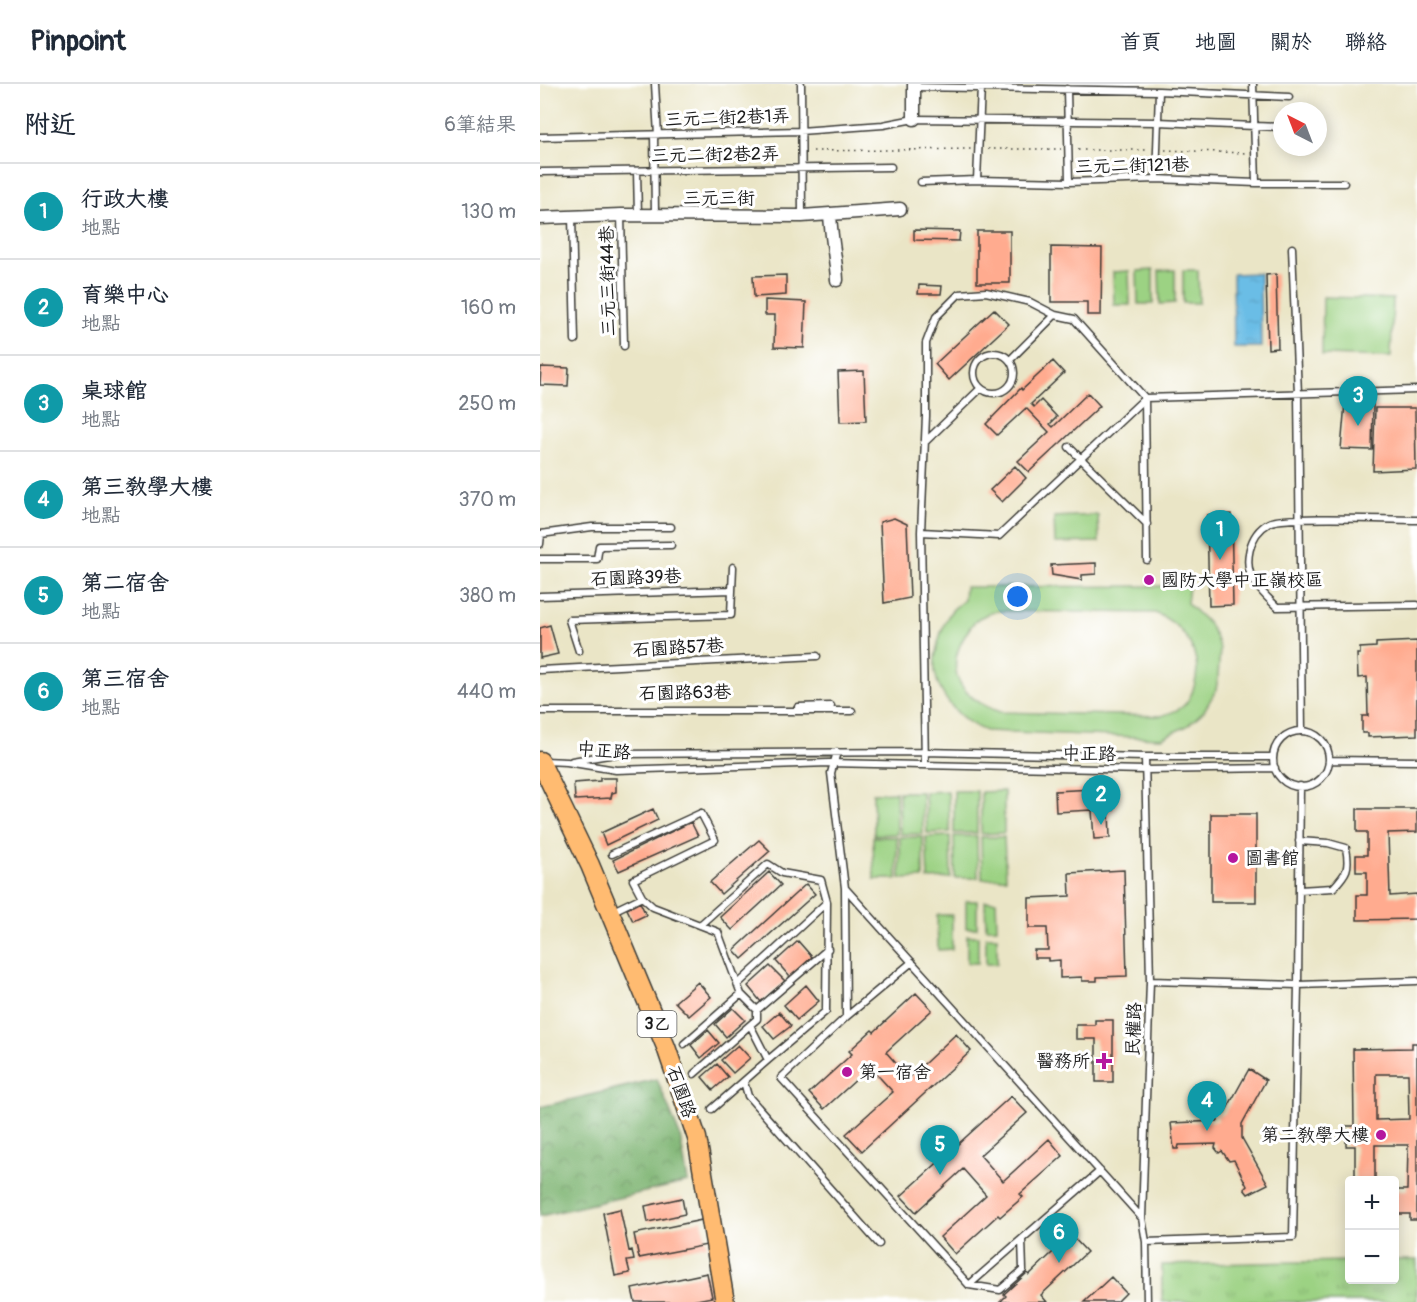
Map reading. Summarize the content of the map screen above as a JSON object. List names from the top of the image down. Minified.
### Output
{"streets":{"main road":["3乙","石園路"],"street":["三元三街"],"lane":["三元二街2巷1弄","三元二街2巷2弄","三元二街121巷","三元三街44巷","石園路39巷","石園路57巷","石園路63巷","中正路","民權路"]},"crossings":[["三元三街","三元三街44巷"],["中正路","民權路"]],"places":{"other":["國防大學中正嶺校區","圖書館","第一宿舍","第二教學大樓"],"health":["醫務所"]},"north":"top left","page":{"header":"Pinpoint","nav":["首頁","地圖","關於","聯絡"],"heading":["附近","6筆結果"],"list":[{"mark":"1","name":"行政大樓","note":"地點","value":"130 m"},{"mark":"2","name":"育樂中心","note":"地點","value":"160 m"},{"mark":"3","name":"桌球館","note":"地點","value":"250 m"},{"mark":"4","name":"第三教學大樓","note":"地點","value":"370 m"},{"mark":"5","name":"第二宿舍","note":"地點","value":"380 m"},{"mark":"6","name":"第三宿舍","note":"地點","value":"440 m"}],"pins":["3","1","2","4","5","6"],"map_buttons":["+","−"]}}
